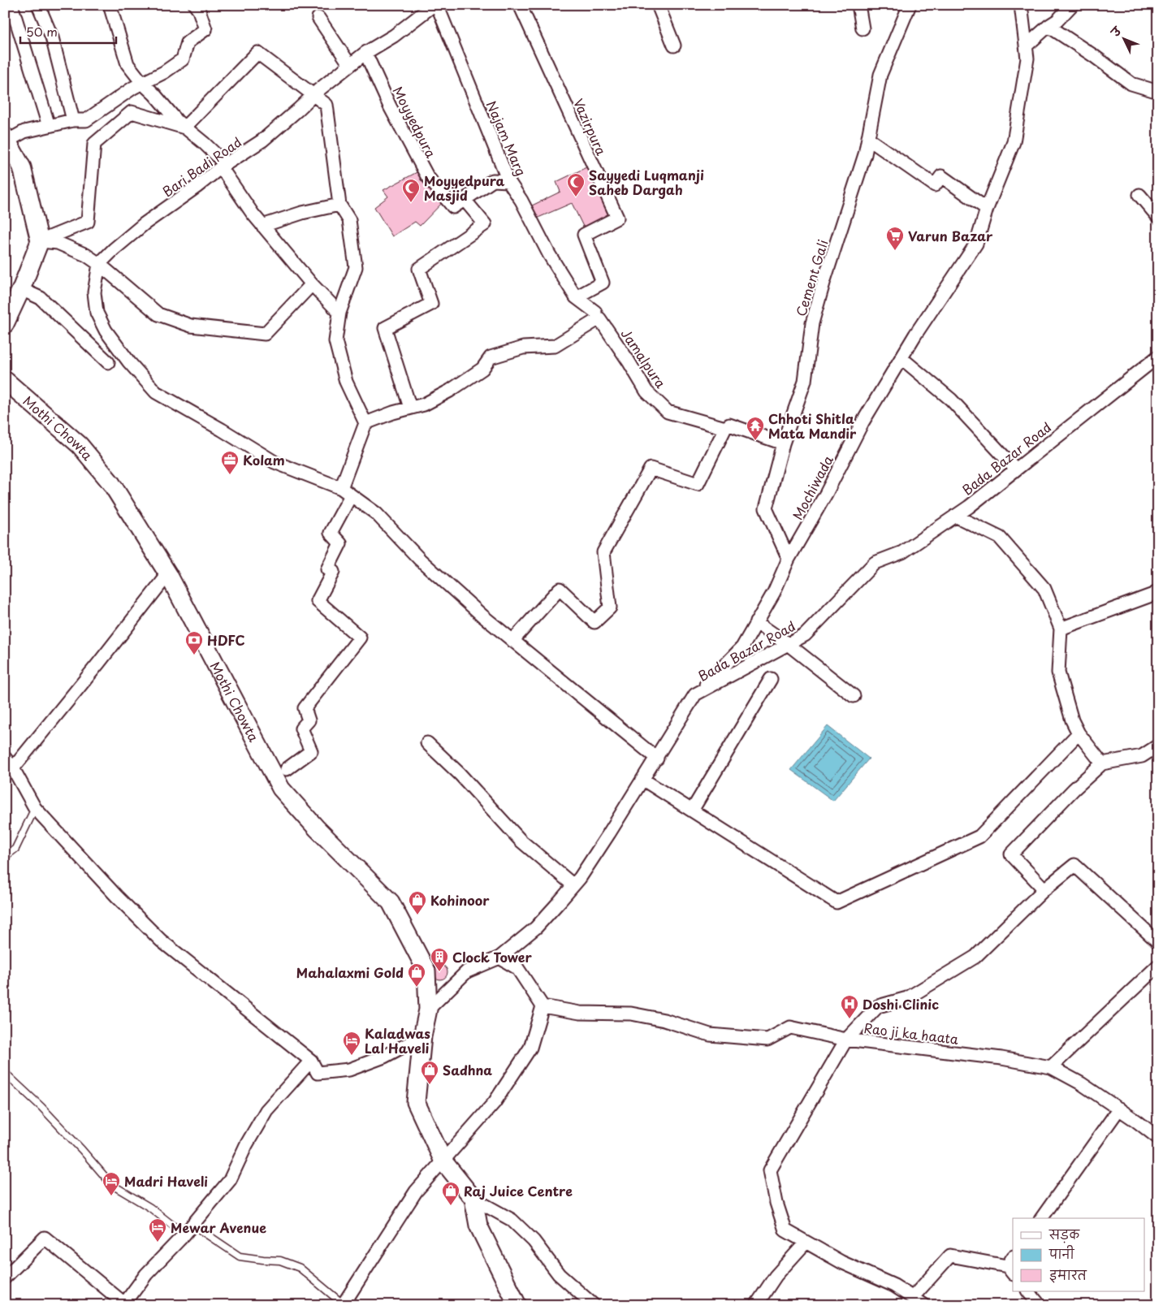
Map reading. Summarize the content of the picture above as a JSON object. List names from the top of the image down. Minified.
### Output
{"streets":{"main road":["Mothi Chowta"],"street":["Moyyedpura","Vazirpura","Najam Marg","Bari Badi Road","Cement Gali","Jamalpura","Bada Bazar Road","Mochiwada","Rao ji ka haata"]},"crossings":[["Moyyedpura","Najam Marg"],["Moyyedpura","Bari Badi Road"],["Vazirpura","Najam Marg"],["Vazirpura","Jamalpura"],["Najam Marg","Bari Badi Road"],["Najam Marg","Jamalpura"],["Cement Gali","Jamalpura"],["Cement Gali","Mochiwada"],["Mothi Chowta","Bada Bazar Road"],["Bada Bazar Road","Mochiwada"]],"places":{"mosque":["Sayyedi Luqmanji Saheb Dargah","Moyyedpura Masjid"],"supermarket":["Varun Bazar"],"temple":["Chhoti Shitla Mata Mandir"],"office":["Kolam"],"bank":["HDFC"],"shop":["Kohinoor","Mahalaxmi Gold","Sadhna","Raj Juice Centre"],"building":["Clock Tower"],"hospital":["Doshi Clinic"],"hotel":["Kaladwas Lal Haveli","Madri Haveli","Mewar Avenue"]},"legend":["सड़क","पानी","इमारत"],"scale_bar":"50 m","north":"top left"}
